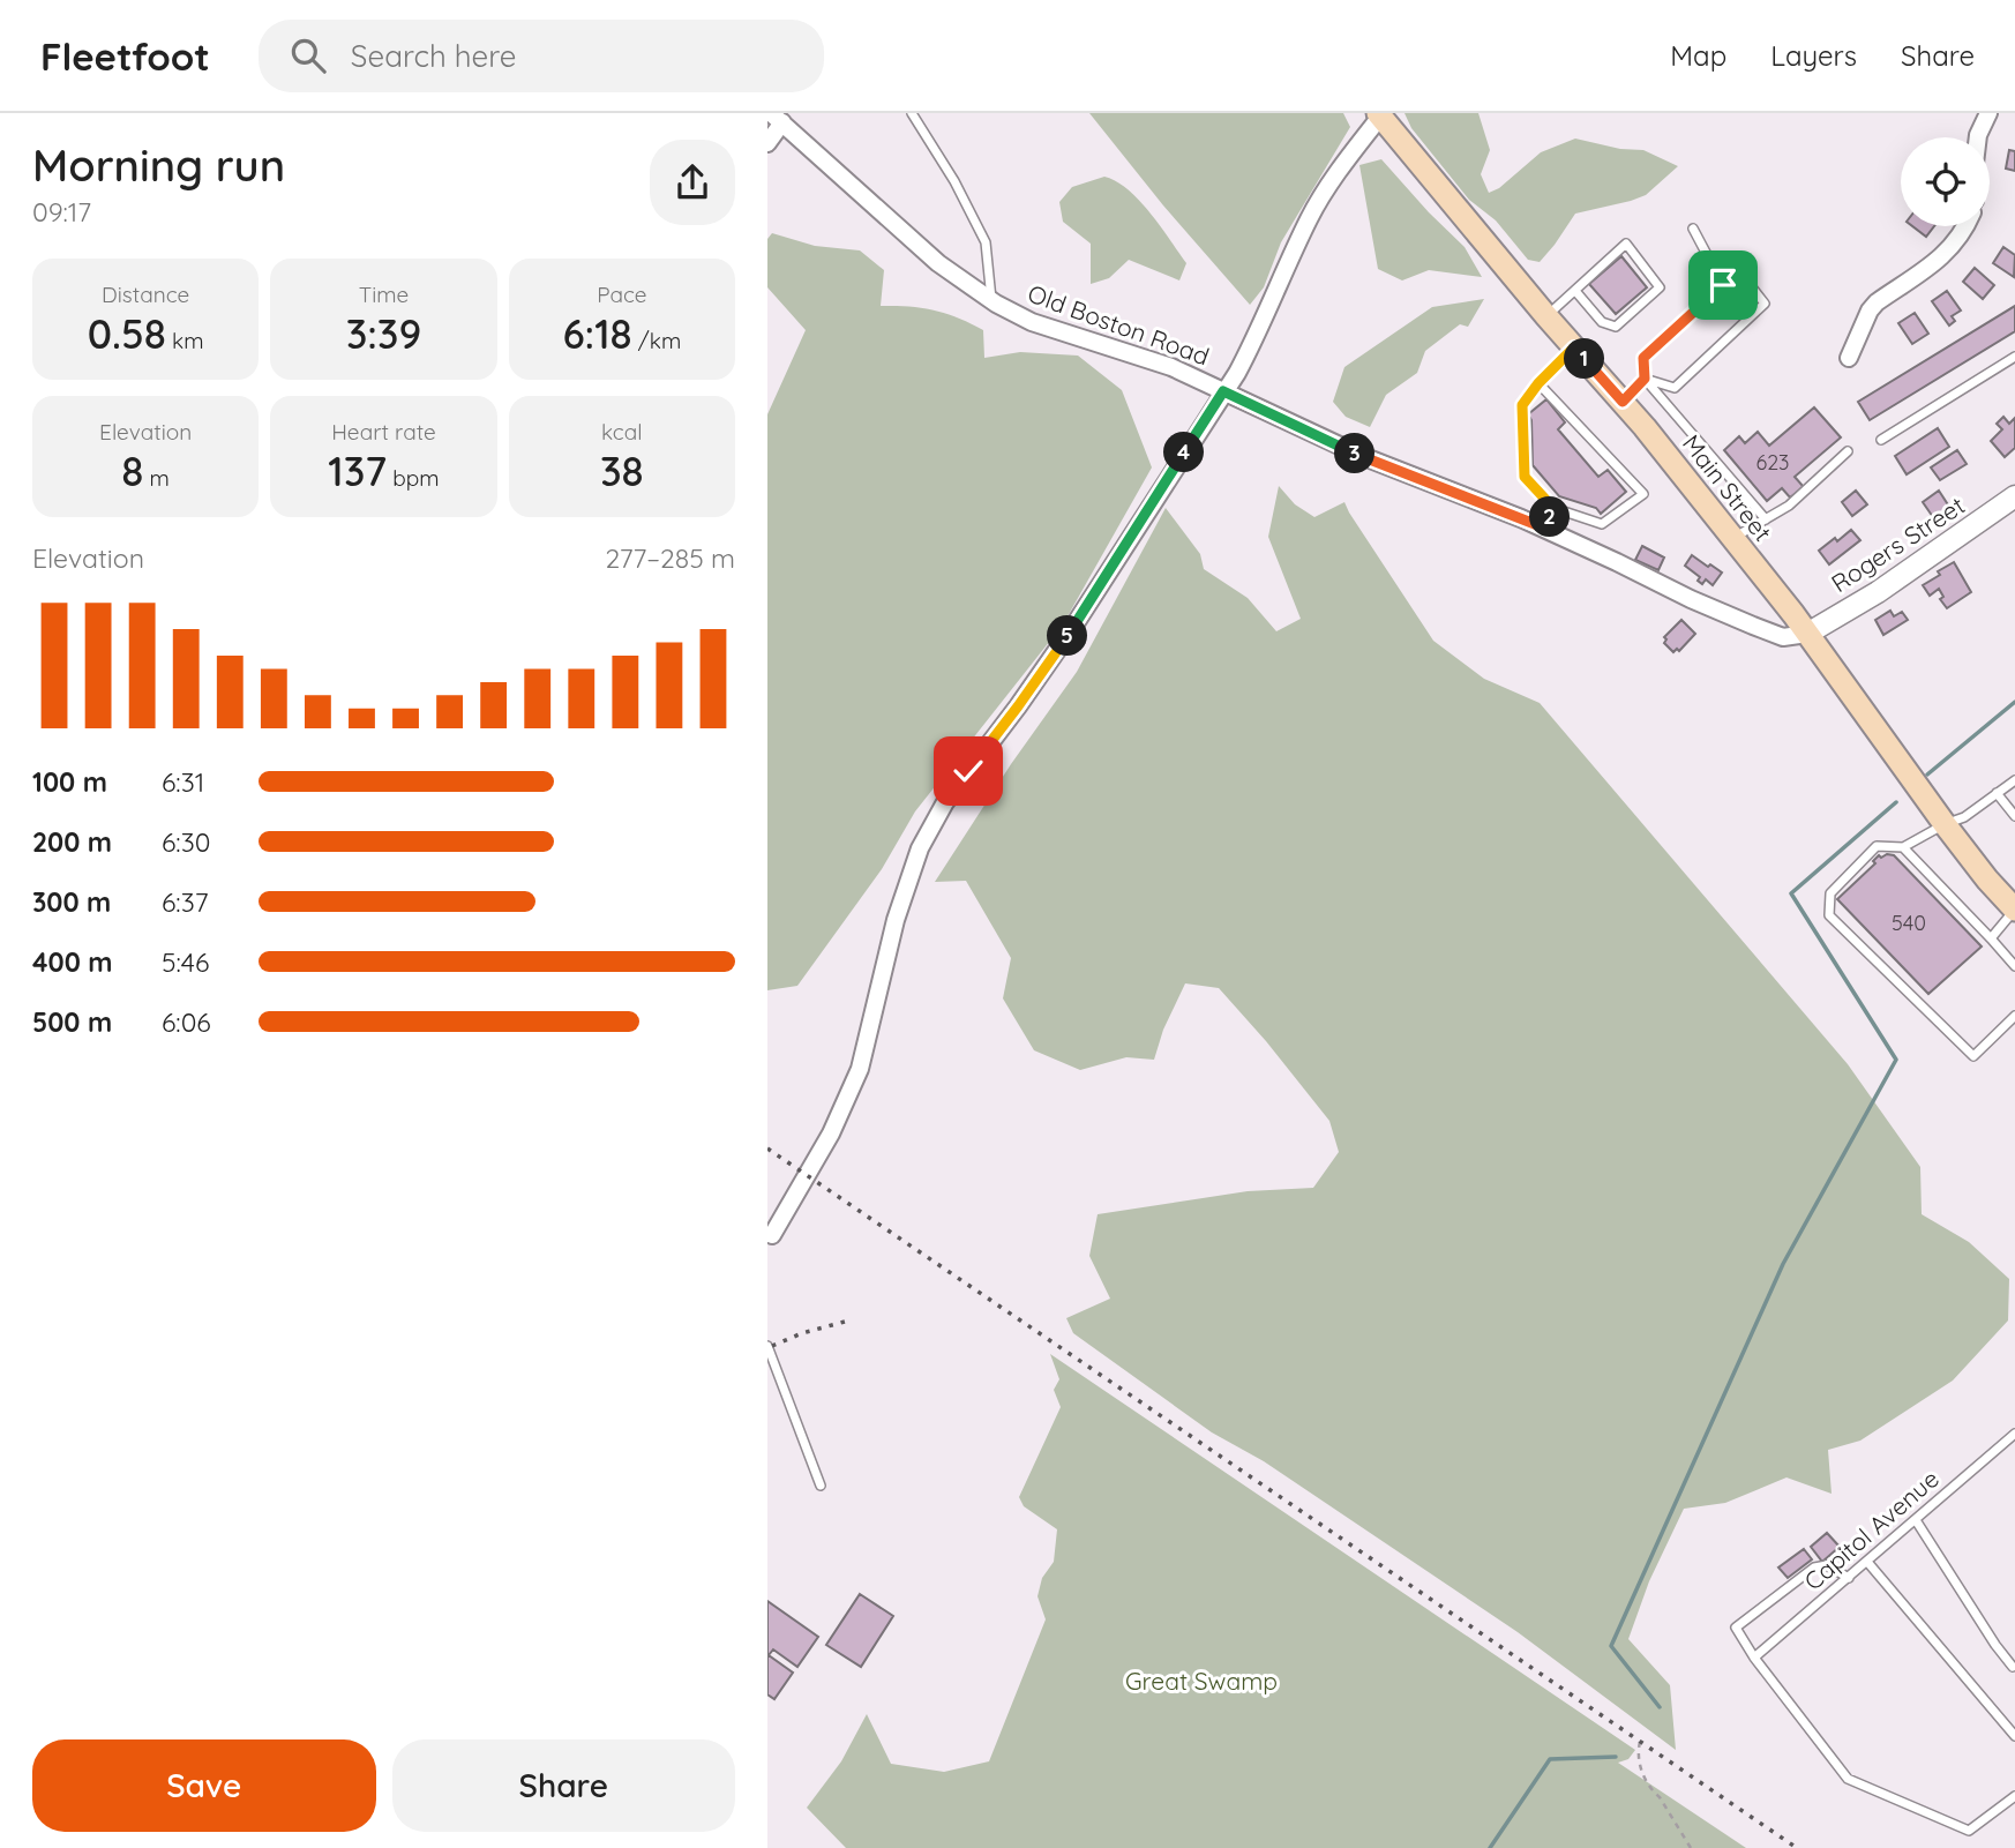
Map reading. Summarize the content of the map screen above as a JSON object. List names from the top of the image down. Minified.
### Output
{"streets":{"main road":["Main Street"],"street":["Old Boston Road","Rogers Street"],"lane":["Capitol Avenue"]},"crossings":[["Old Boston Road","Main Street"],["Old Boston Road","Rogers Street"],["Main Street","Rogers Street"]],"parks":["Great Swamp"],"house_numbers":["623","540"],"page":{"header":"Fleetfoot","search":"Search here","nav":["Map","Layers","Share"],"heading":["Morning run","09:17"],"stats":[["Distance","0.58 km"],["Time","3:39"],["Pace","6:18 /km"],["Elevation","8 m"],["Heart rate","137 bpm"],["kcal","38"]],"pins":["1","4","3","2","5"],"chart":["Elevation","277–285 m"],"list":[{"name":"100 m","note":"6:31"},{"name":"200 m","note":"6:30"},{"name":"300 m","note":"6:37"},{"name":"400 m","note":"5:46"},{"name":"500 m","note":"6:06"}],"buttons":["Save","Share"]}}
